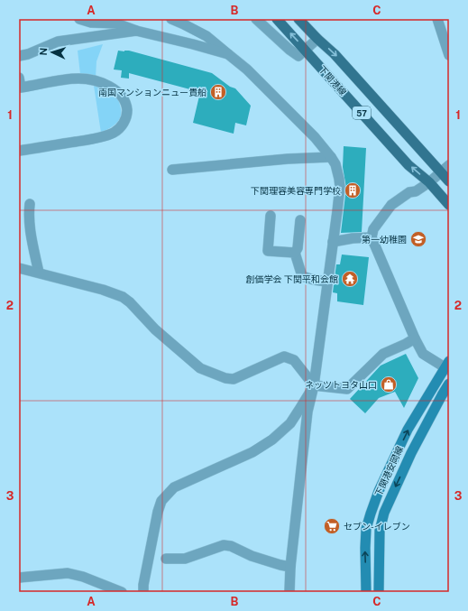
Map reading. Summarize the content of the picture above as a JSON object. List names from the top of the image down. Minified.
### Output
{"streets":{"main road":["下関港線","57","下関港安岡線"]},"places":{"building":["南国マンションニュー貴船","下関理容美容専門学校"],"school or university":["第一幼稚園"],"temple":["創価学会 下関平和会館"],"shop":["ネッツトヨタ山口"],"supermarket":["セブン-イレブン"]},"north":"left","grid":{"columns":["A","B","C"],"rows":["1","2","3"]}}
